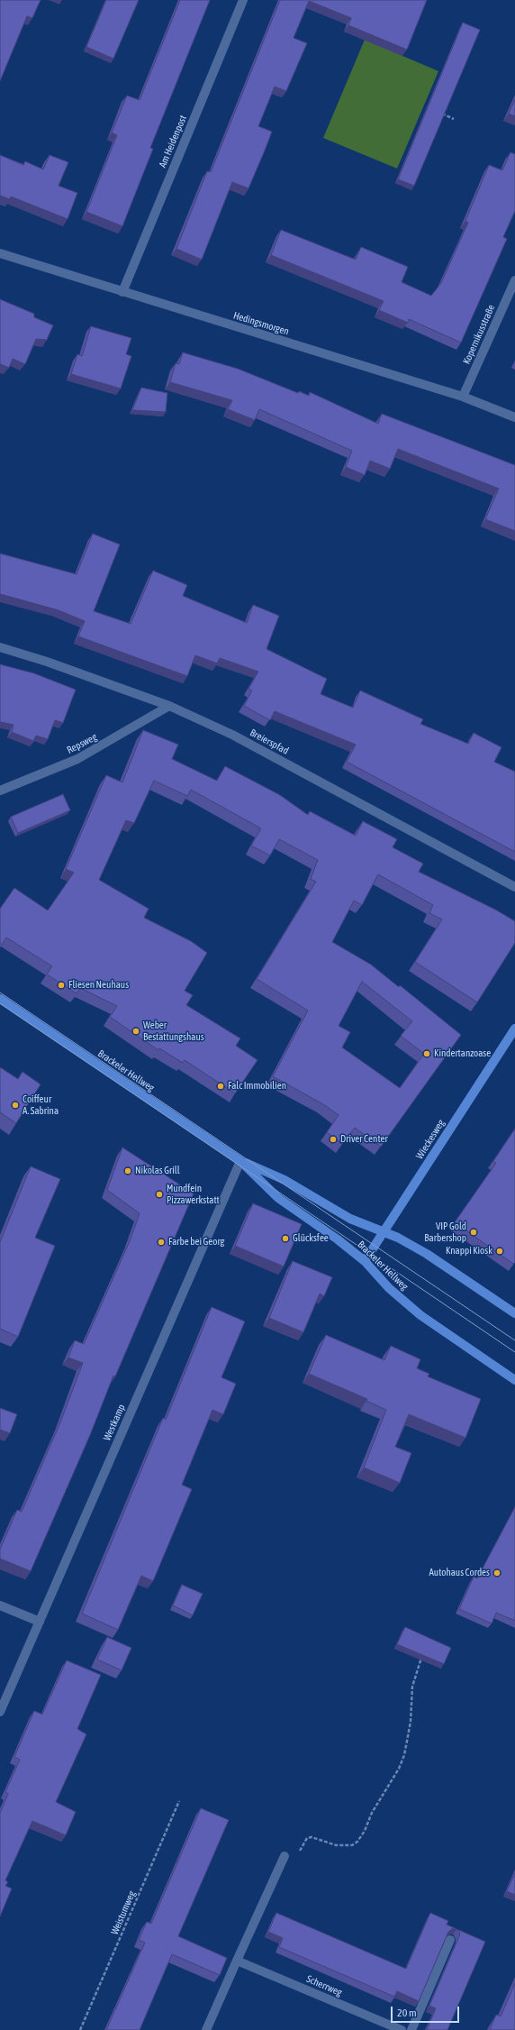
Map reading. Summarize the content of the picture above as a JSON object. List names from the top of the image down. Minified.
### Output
{"streets":{"main road":["Brackeler Hellweg","Wieckesweg"],"street":["Am Heidenpost","Hedingsmorgen","Kopernikusstraße","Breierspfad","Repsweg","Westkamp","Scherrweg"],"path":["Weistumweg"]},"crossings":[["Am Heidenpost","Hedingsmorgen"],["Hedingsmorgen","Kopernikusstraße"],["Breierspfad","Repsweg"],["Brackeler Hellweg","Wieckesweg"],["Brackeler Hellweg","Westkamp"]],"places":["Fliesen Neuhaus","Weber Bestattungshaus","Kindertanzoase","Falc Immobilien","Coiffeur A. Sabrina","Driver Center","Nikolas Grill","Mundfein Pizzawerkstatt","VIP Gold Barbershop","Glücksfee","Farbe bei Georg","Knappi Kiosk","Autohaus Cordes"],"scale_bar":"20 m"}
